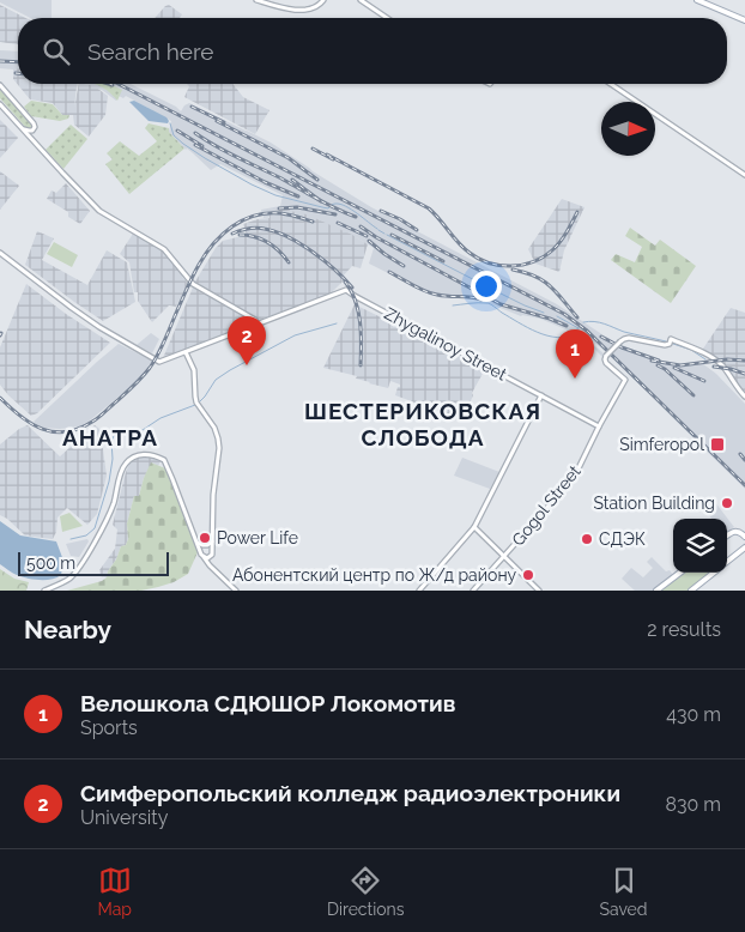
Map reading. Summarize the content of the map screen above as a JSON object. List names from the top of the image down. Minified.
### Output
{"streets":{"main road":["Zhygalinoy Street","Gogol Street"]},"crossings":[["Zhygalinoy Street","Gogol Street"]],"districts":["ШЕСТЕРИКОВСКАЯ СЛОБОДА","АНАТРА"],"places":{"transit":["Simferopol"],"other":["Station Building","Power Life","СДЭК","Абонентский центр по Ж/д району"]},"scale_bar":"500 m","north":"right","page":{"search":"Search here","pins":["2","1"],"scale":"500 m","heading":["Nearby","2 results"],"list":[{"mark":"1","name":"Велошкола СДЮШОР Локомотив","note":"Sports","value":"430 m"},{"mark":"2","name":"Симферопольский колледж радиоэлектроники","note":"University","value":"830 m"}],"nav":["Map","Directions","Saved"]}}
